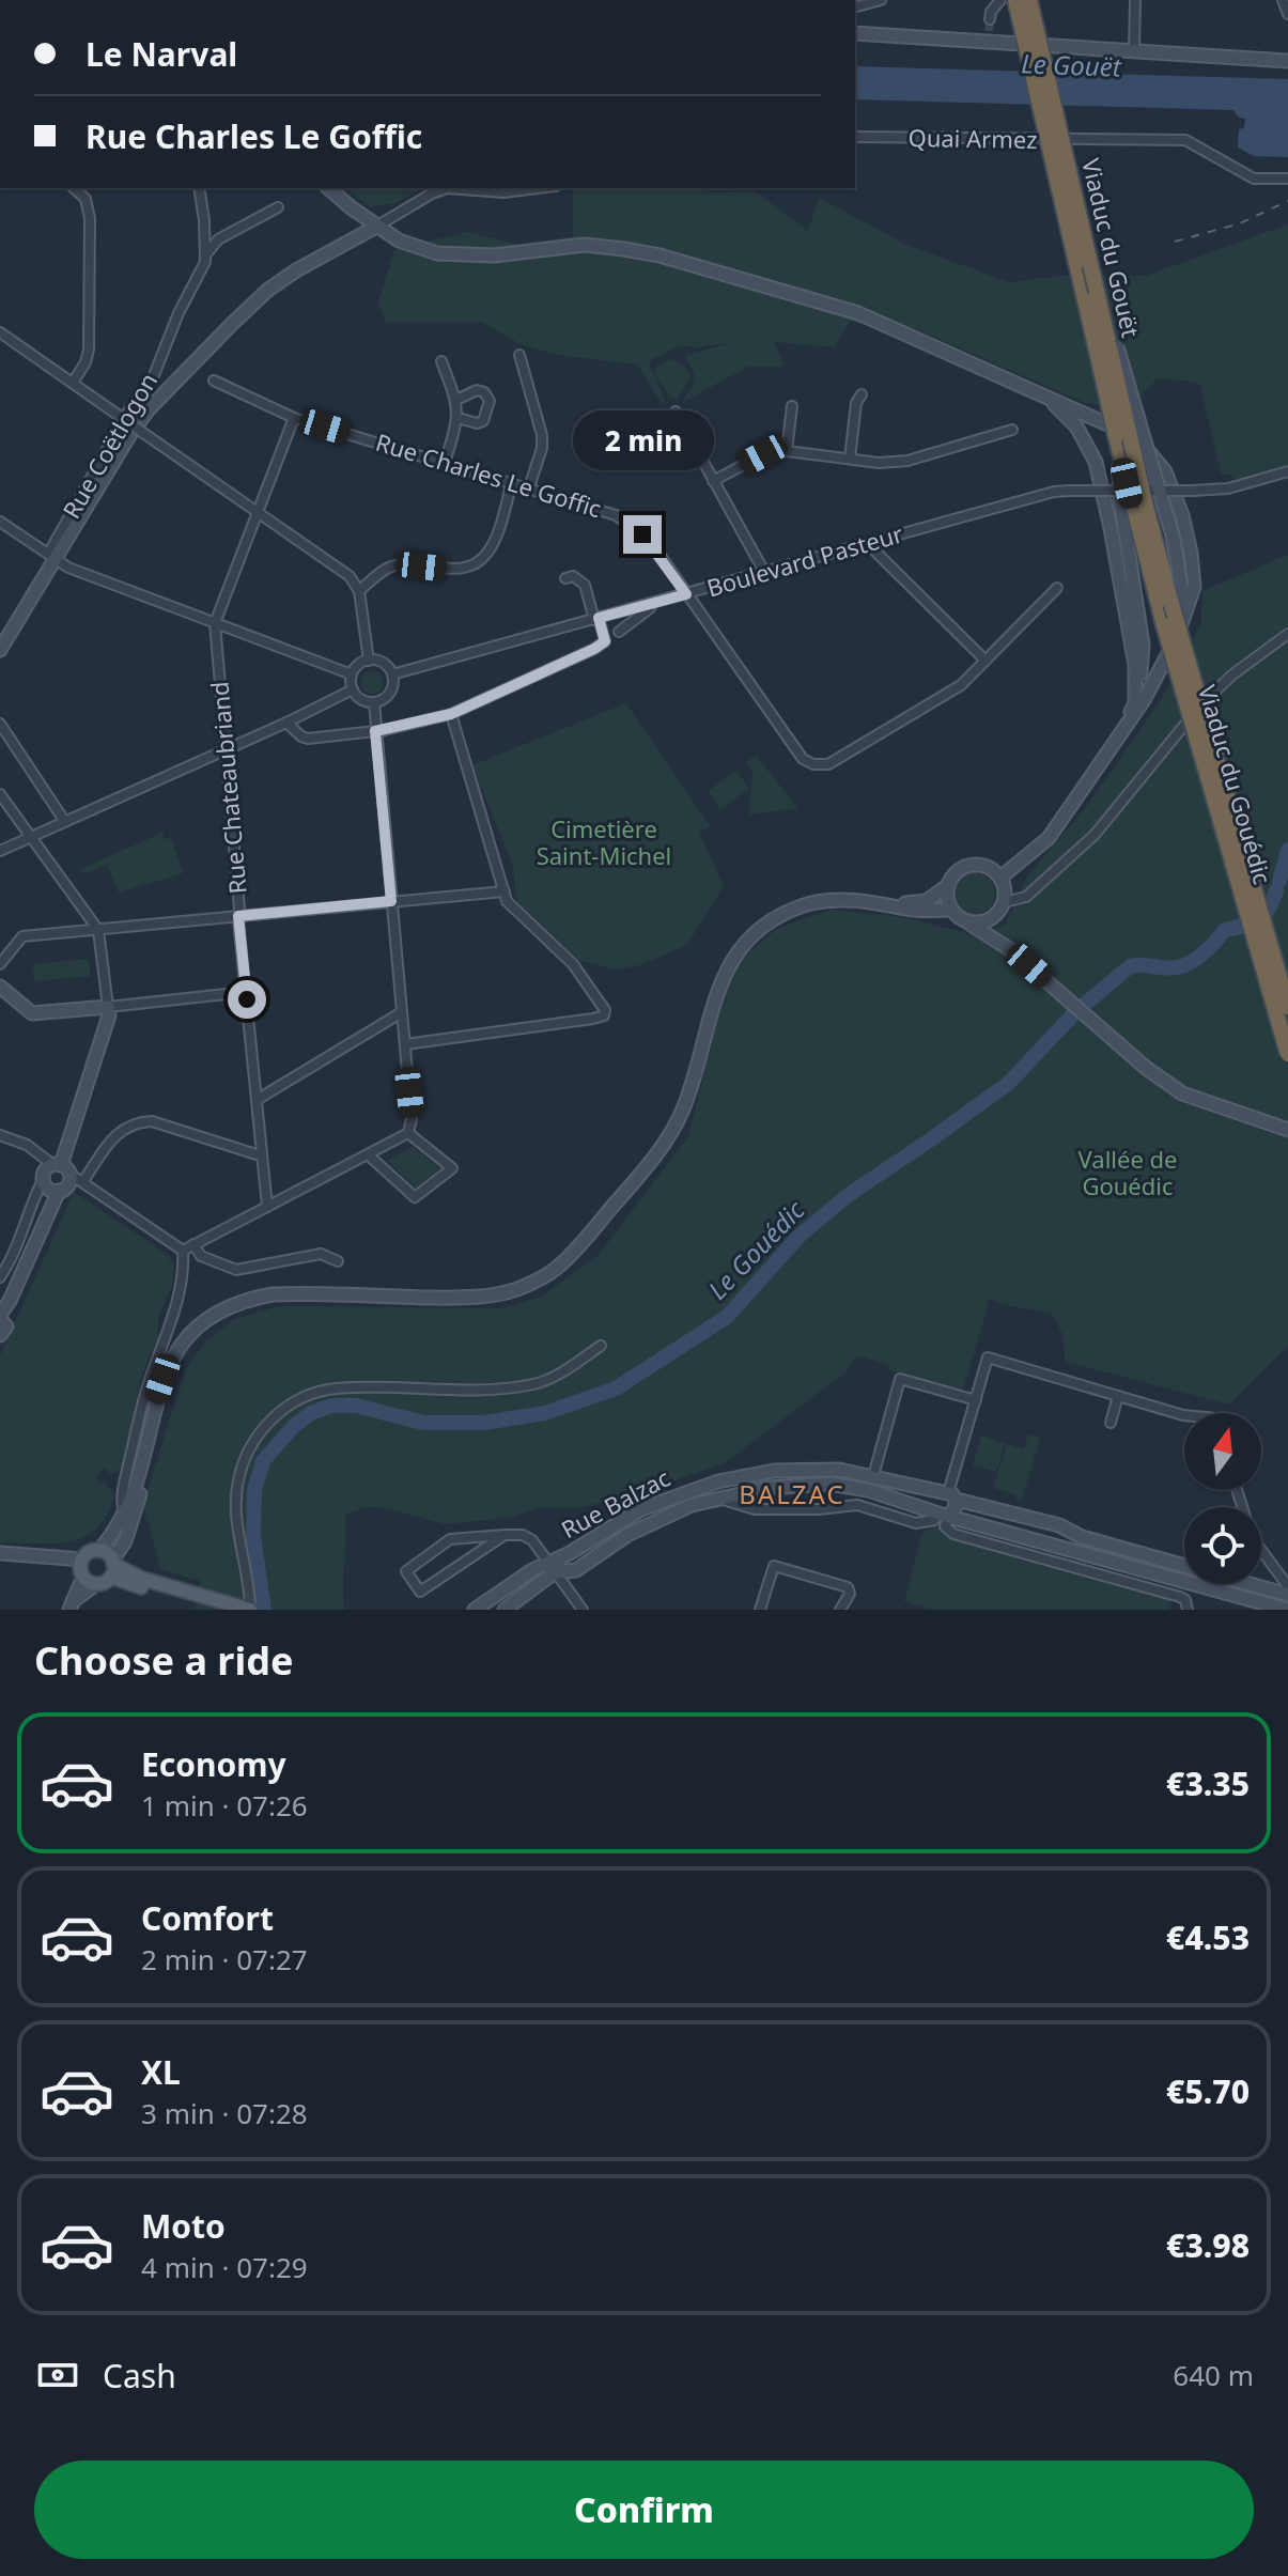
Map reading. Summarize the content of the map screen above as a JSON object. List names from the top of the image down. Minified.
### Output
{"streets":{"highway":["Viaduc du Gouët","Viaduc du Gouédic"],"main road":["Rue Balzac"],"street":["Quai Armez","Rue Coëtlogon","Rue Charles Le Goffic","Boulevard Pasteur","Rue Chateaubriand"]},"crossings":[["Viaduc du Gouët","Viaduc du Gouédic"],["Rue Charles Le Goffic","Boulevard Pasteur"]],"districts":["BALZAC"],"water":["Le Gouët","Le Gouédic"],"parks":["Cimetière Saint-Michel","Vallée de Gouédic"],"north":"top","page":{"banner":["Le Narval","Rue Charles Le Goffic"],"bubble":"2 min","heading":"Choose a ride","list":[{"name":"Economy","note":"1 min · 07:26","value":"€3.35"},{"name":"Comfort","note":"2 min · 07:27","value":"€4.53"},{"name":"XL","note":"3 min · 07:28","value":"€5.70"},{"name":"Moto","note":"4 min · 07:29","value":"€3.98"}],"pay":["Cash","640 m"],"buttons":"Confirm"}}
